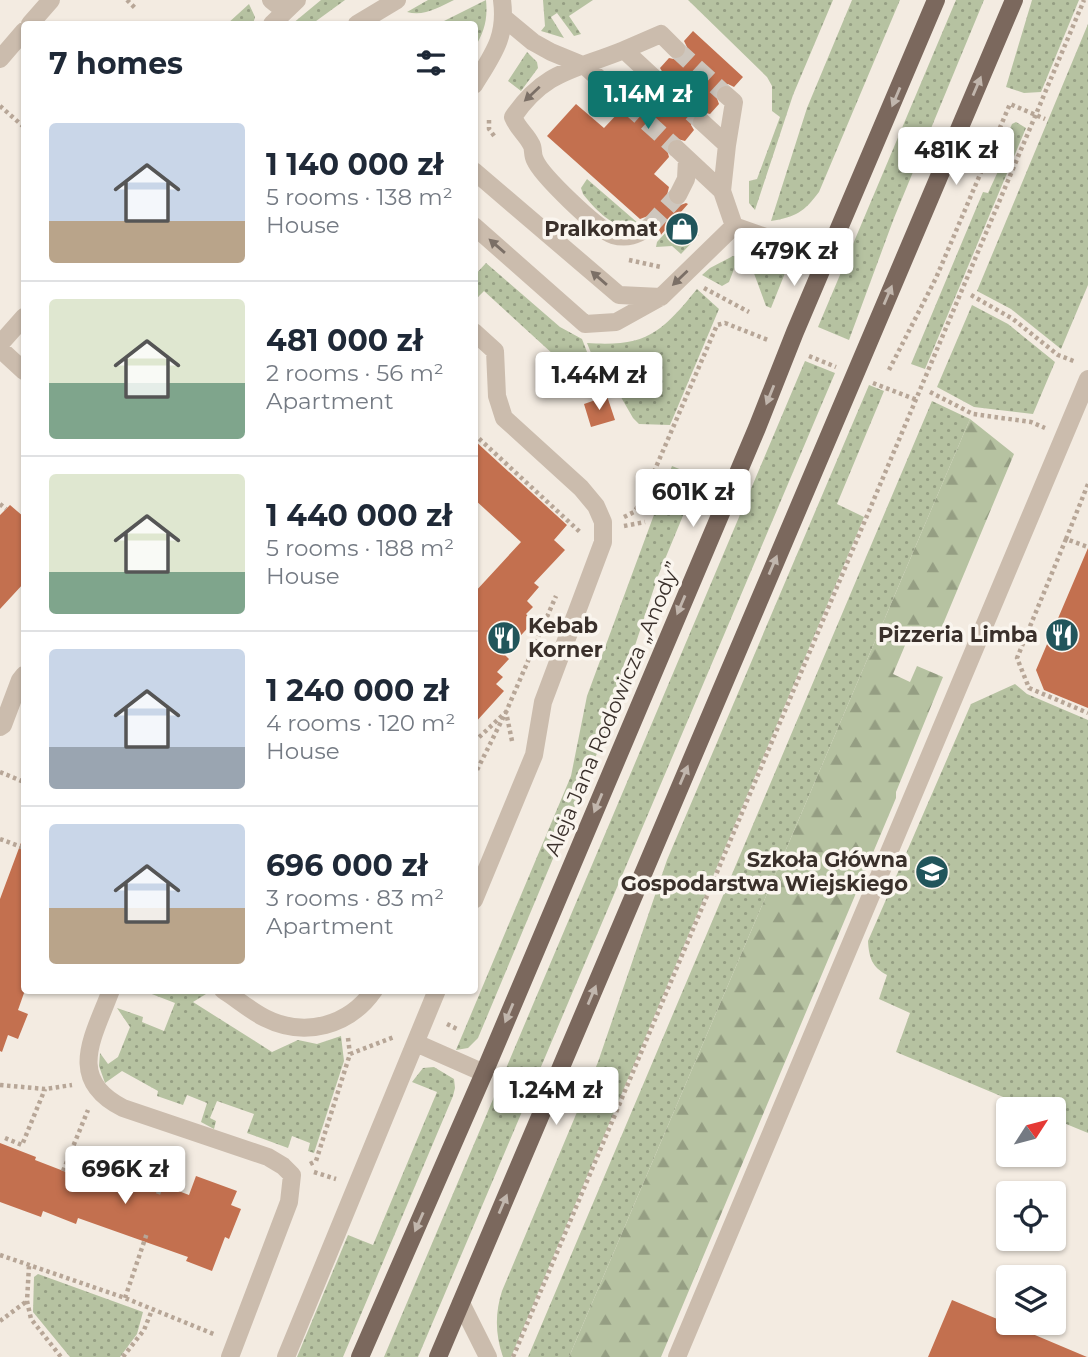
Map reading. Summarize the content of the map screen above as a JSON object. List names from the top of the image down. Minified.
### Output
{"streets":{"main road":["Aleja Jana Rodowicza „Anody”"]},"places":{"shop":["Pralkomat"],"restaurant":["Pizzeria Limba","Kebab Korner"],"school or university":["Szkoła Główna Gospodarstwa Wiejskiego"]},"north":"top right","page":{"heading":"7 homes","price":["1.14M zł","481K zł","479K zł","1.44M zł","601K zł","1.24M zł","696K zł"],"list":[{"name":"1 140 000 zł","note":"5 rooms · 138 m² · House"},{"name":"481 000 zł","note":"2 rooms · 56 m² · Apartment"},{"name":"1 440 000 zł","note":"5 rooms · 188 m² · House"},{"name":"1 240 000 zł","note":"4 rooms · 120 m² · House"},{"name":"696 000 zł","note":"3 rooms · 83 m² · Apartment"}]}}
